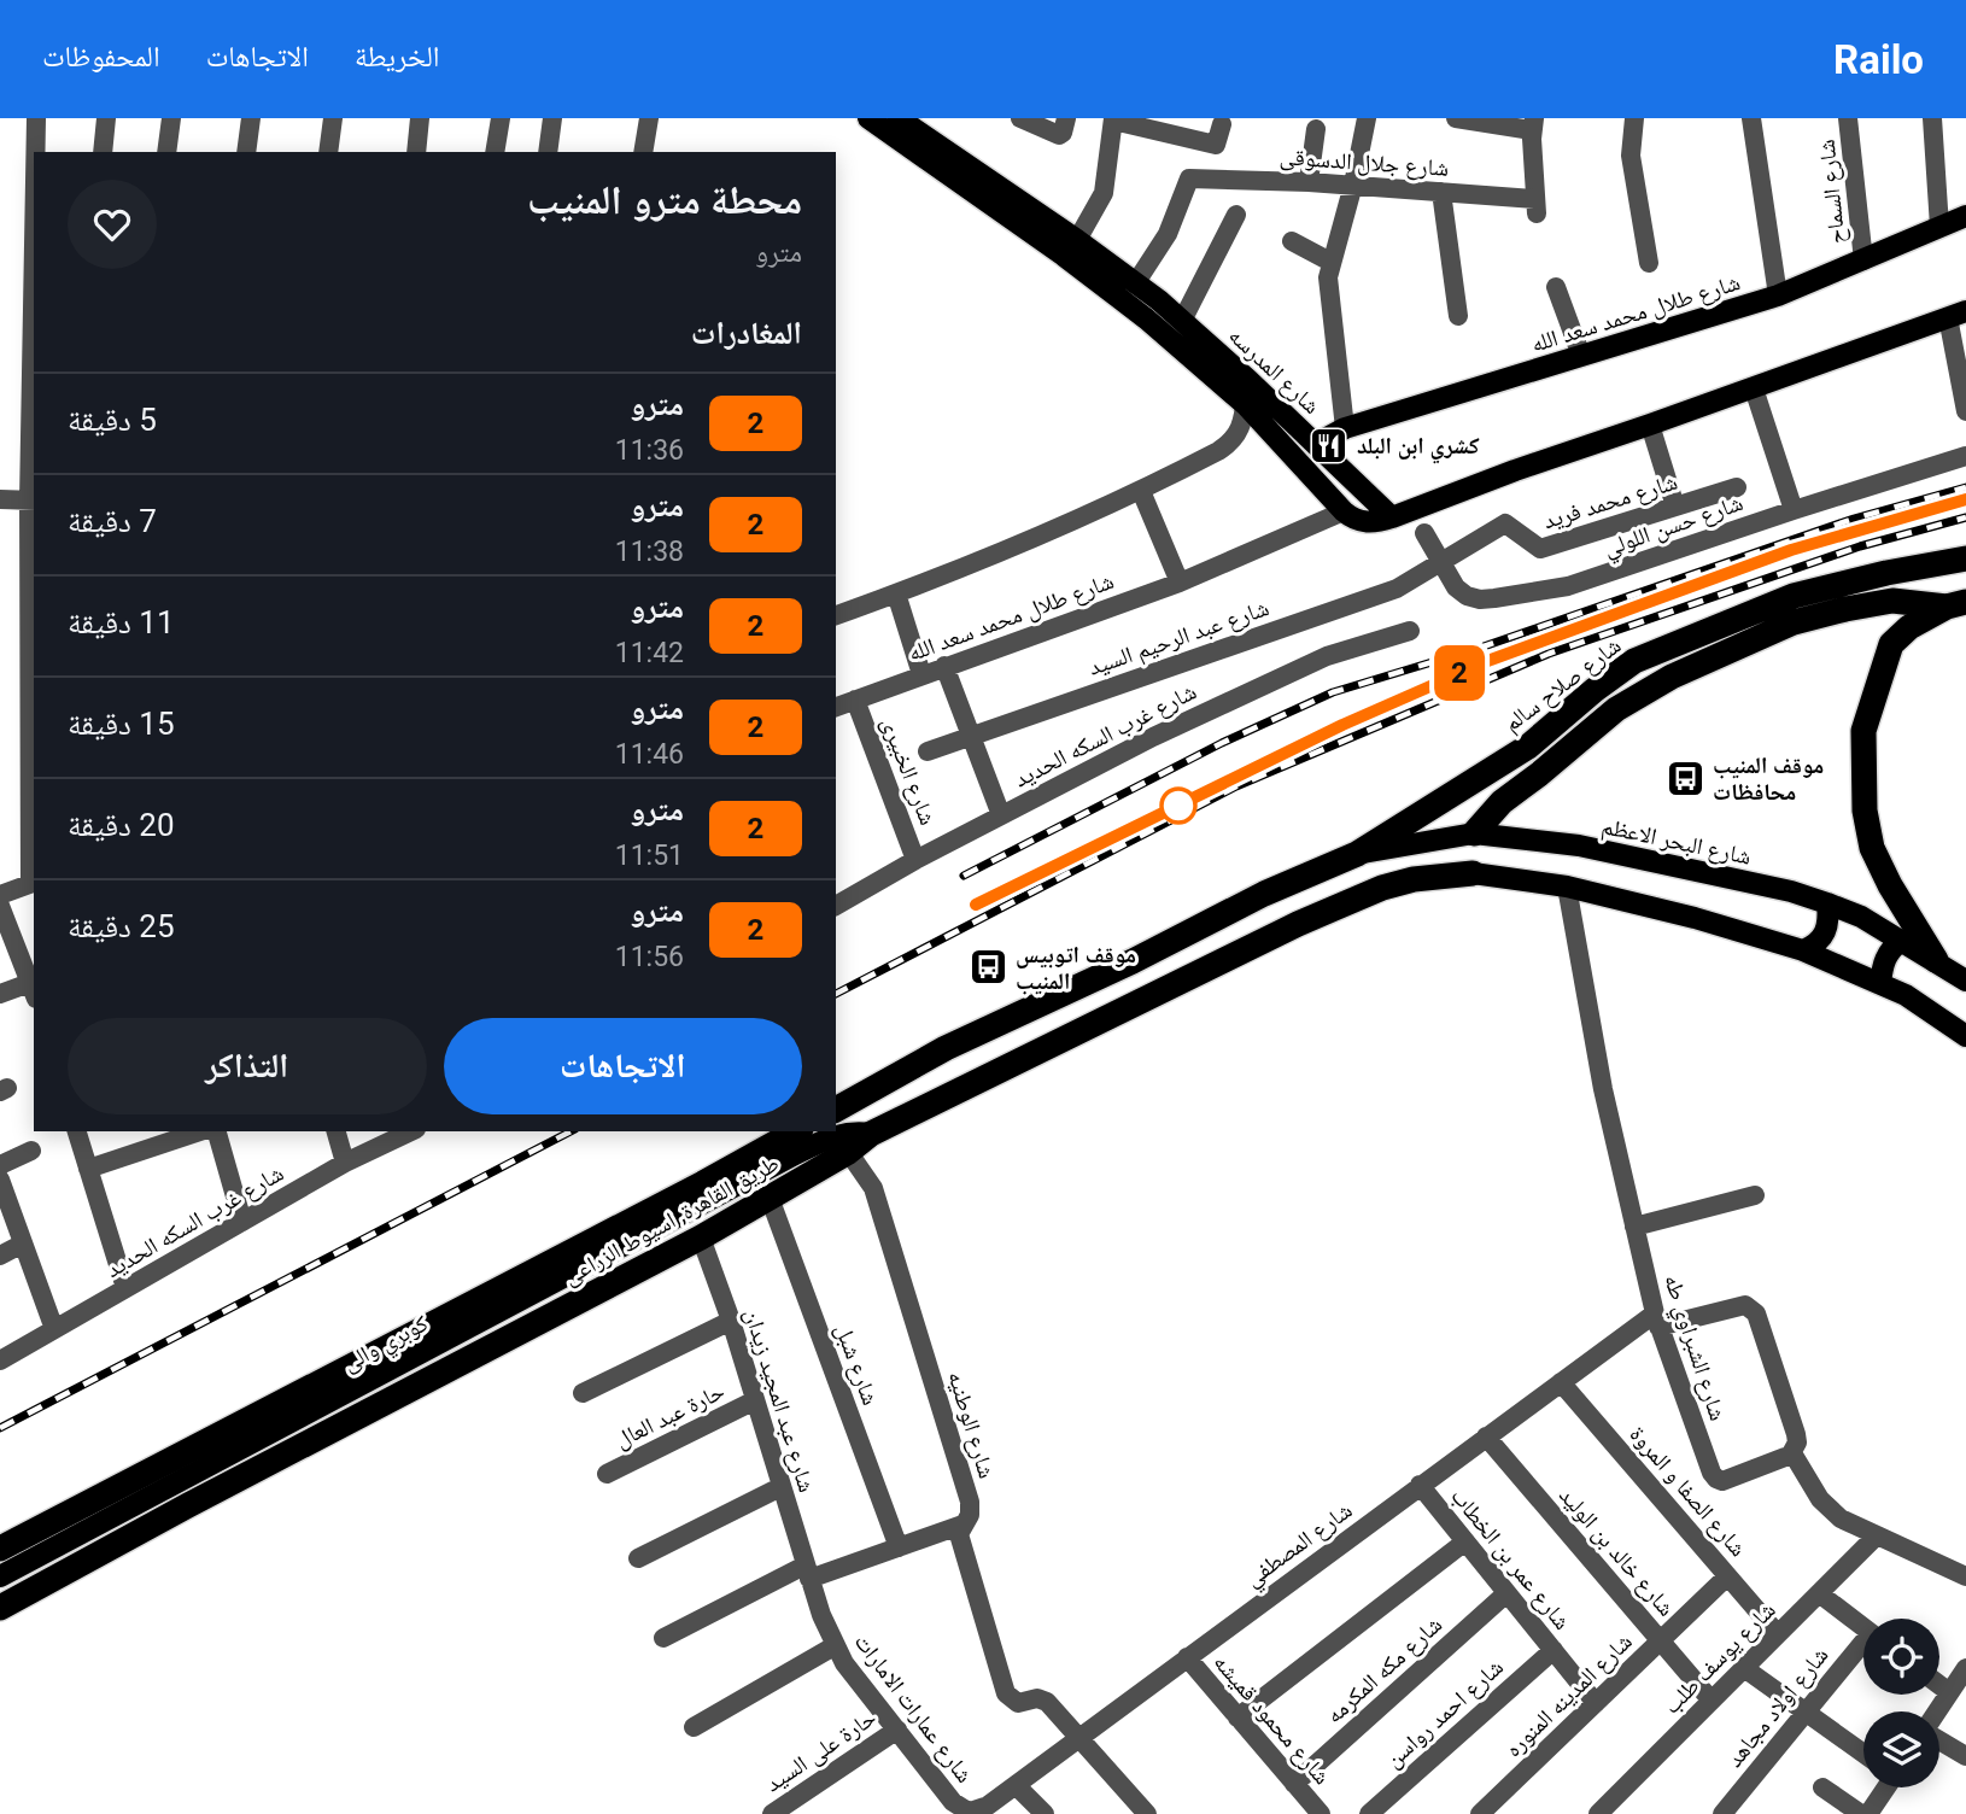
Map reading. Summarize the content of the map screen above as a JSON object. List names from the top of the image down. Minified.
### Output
{"streets":{"highway":["شارع صلاح سالم","طريق القاهرة, اسيوط الزراعى"],"main road":["شارع طلال محمد سعد الله","شارع المدرسه","شارع البحر الاعظم","كوبري والى"],"street":["شارع جلال الدسوقى","شارع السماح","شارع محمد فريد","شارع حسن اللولي","شارع عبد الرحيم السيد","شارع غرب السكه الحديد","شارع الخبيرى","شارع الشبراوي طه","شارع شبل","شارع عبد المجيد زيدان","حارة عبد العال","شارع الوطنيه","شارع الصفا و المروة","شارع المصطفي","شارع خالد بن الوليد","شارع عمر بن الخطاب","شارع يوسف طلب","شارع مكه المكرمه","شارع المدينه المنوره","شارع اولاد مجاهد","شارع عمارات الامارات","شارع احمد رواسن","شارع محمود قميشه","حارة على السيد"]},"crossings":[["شارع جلال الدسوقى","شارع المدرسه"],["شارع السماح","شارع طلال محمد سعد الله"],["شارع طلال محمد سعد الله","شارع المدرسه"],["شارع طلال محمد سعد الله","شارع الخبيرى"],["شارع محمد فريد","شارع عبد الرحيم السيد"],["شارع حسن اللولي","شارع عبد الرحيم السيد"],["شارع صلاح سالم","شارع البحر الاعظم"],["شارع صلاح سالم","طريق القاهرة, اسيوط الزراعى"],["شارع غرب السكه الحديد","شارع الخبيرى"],["شارع البحر الاعظم","طريق القاهرة, اسيوط الزراعى"],["طريق القاهرة, اسيوط الزراعى","كوبري والى"],["طريق القاهرة, اسيوط الزراعى","شارع شبل"],["طريق القاهرة, اسيوط الزراعى","شارع عبد المجيد زيدان"],["طريق القاهرة, اسيوط الزراعى","شارع الوطنيه"],["كوبري والى","شارع الوطنيه"],["شارع الشبراوي طه","شارع المصطفي"],["شارع عبد المجيد زيدان","حارة عبد العال"],["شارع عبد المجيد زيدان","شارع عمارات الامارات"],["شارع الوطنيه","شارع المصطفي"],["شارع الصفا و المروة","شارع المصطفي"],["شارع الصفا و المروة","شارع يوسف طلب"],["شارع الصفا و المروة","شارع المدينه المنوره"],["شارع المصطفي","شارع خالد بن الوليد"],["شارع المصطفي","شارع عمر بن الخطاب"],["شارع المصطفي","شارع عمارات الامارات"],["شارع المصطفي","شارع محمود قميشه"],["شارع خالد بن الوليد","شارع يوسف طلب"],["شارع خالد بن الوليد","شارع المدينه المنوره"],["شارع عمر بن الخطاب","شارع مكه المكرمه"],["شارع عمر بن الخطاب","شارع المدينه المنوره"],["شارع عمر بن الخطاب","شارع احمد رواسن"],["شارع مكه المكرمه","شارع محمود قميشه"],["شارع عمارات الامارات","حارة على السيد"]],"places":{"restaurant":["كشري ابن البلد"],"bus stop":["موقف المنيب محافظات","موقف اتوبيس المنيب"]},"lines":["metro line 2"],"page":{"header":"Railo","nav":["الخريطة","الاتجاهات","المحفوظات"],"on_map":"2","heading":[["محطة مترو المنيب","مترو"],"المغادرات"],"list":[{"mark":"2","name":"مترو","note":"11:36","value":"5 دقيقة"},{"mark":"2","name":"مترو","note":"11:38","value":"7 دقيقة"},{"mark":"2","name":"مترو","note":"11:42","value":"11 دقيقة"},{"mark":"2","name":"مترو","note":"11:46","value":"15 دقيقة"},{"mark":"2","name":"مترو","note":"11:51","value":"20 دقيقة"},{"mark":"2","name":"مترو","note":"11:56","value":"25 دقيقة"}],"buttons":["الاتجاهات","التذاكر"]}}
